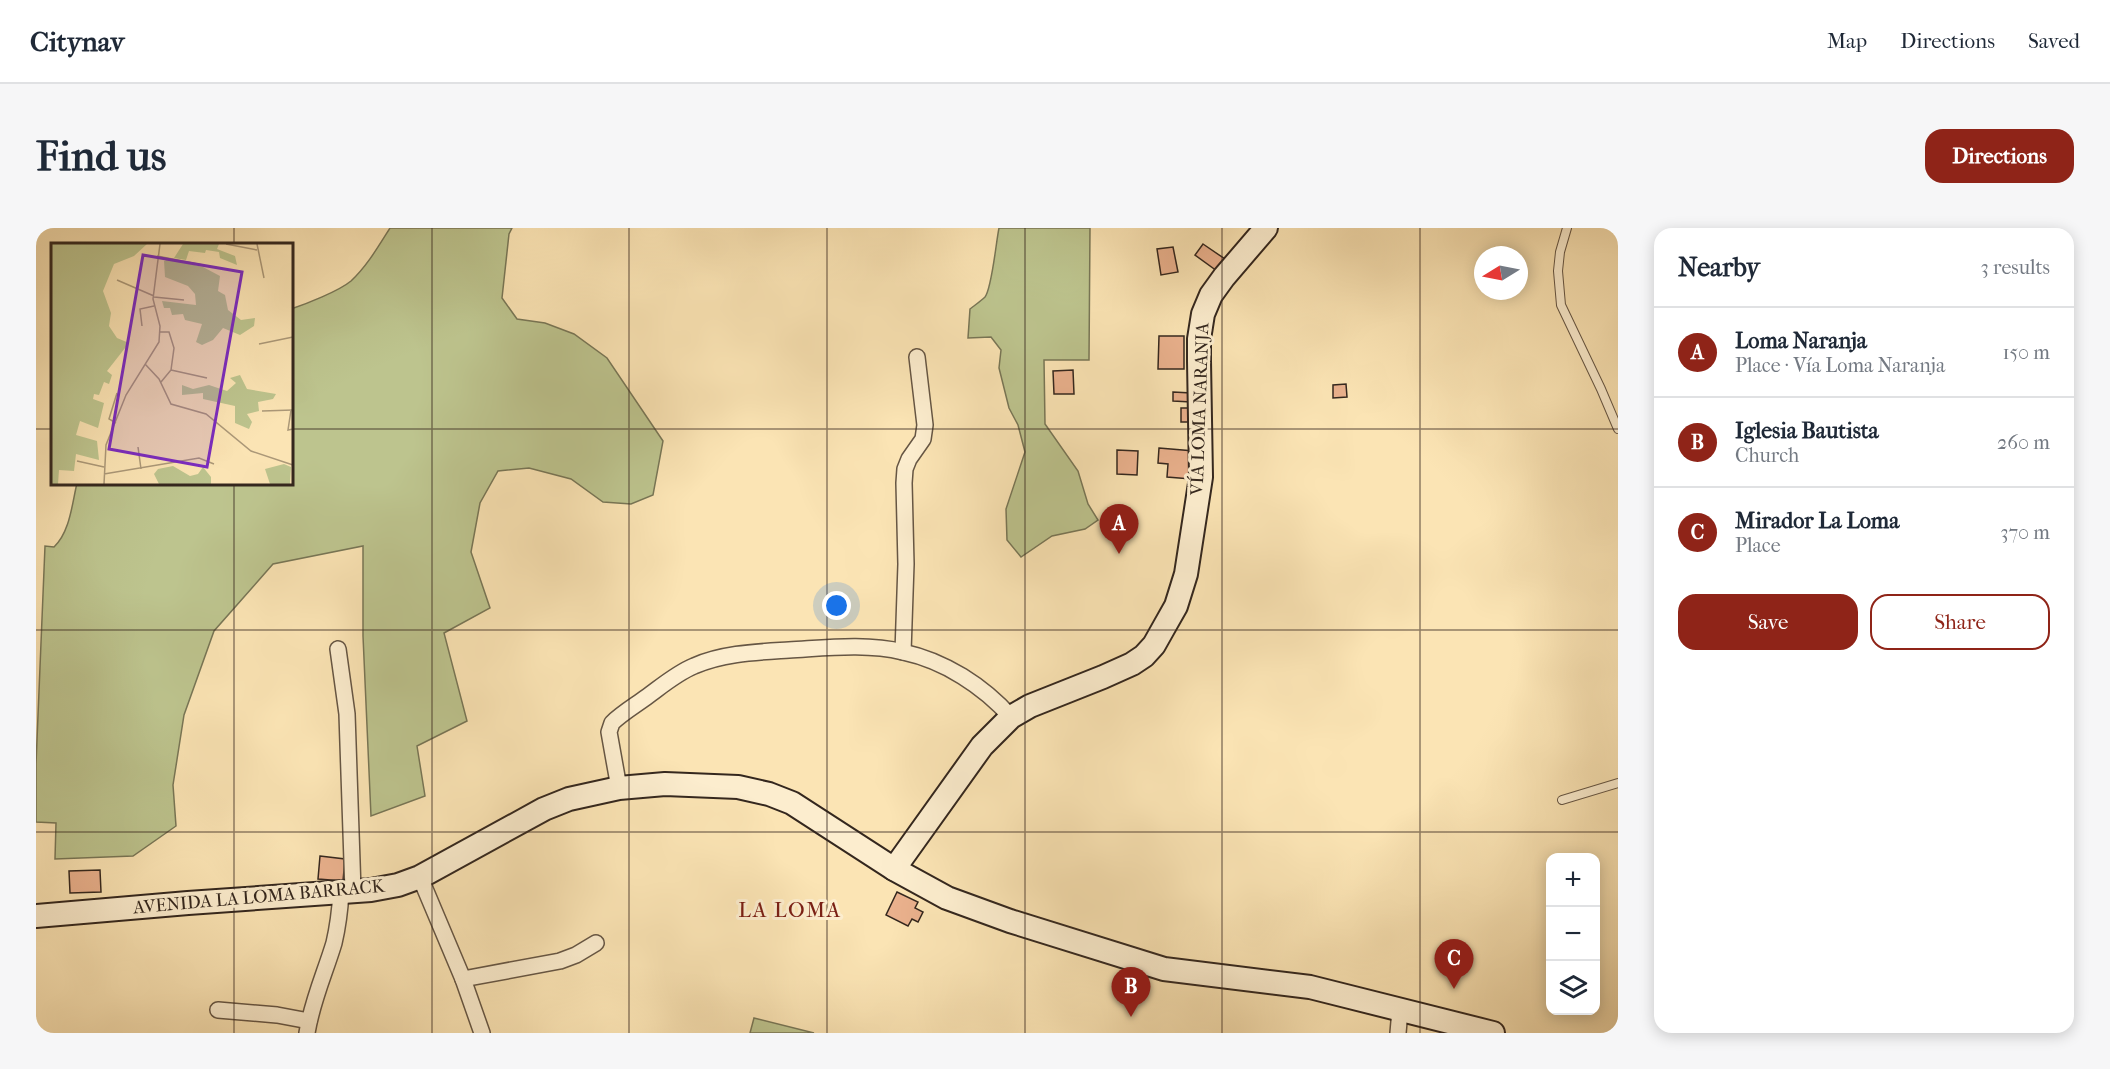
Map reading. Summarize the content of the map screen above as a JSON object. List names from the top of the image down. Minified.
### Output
{"streets":{"main road":["VÍA LOMA NARANJA","AVENIDA LA LOMA BARRACK"]},"crossings":[["VÍA LOMA NARANJA","AVENIDA LA LOMA BARRACK"]],"districts":["LA LOMA"],"north":"left","page":{"header":"Citynav","nav":["Map","Directions","Saved"],"buttons":["Directions",["Save","Share"]],"title":"Find us","heading":["Nearby","3 results"],"list":[{"mark":"A","name":"Loma Naranja","note":"Place · Vía Loma Naranja","value":"150 m"},{"mark":"B","name":"Iglesia Bautista","note":"Church","value":"260 m"},{"mark":"C","name":"Mirador La Loma","note":"Place","value":"370 m"}],"pins":["A","C","B"],"map_buttons":["+","−"]}}
